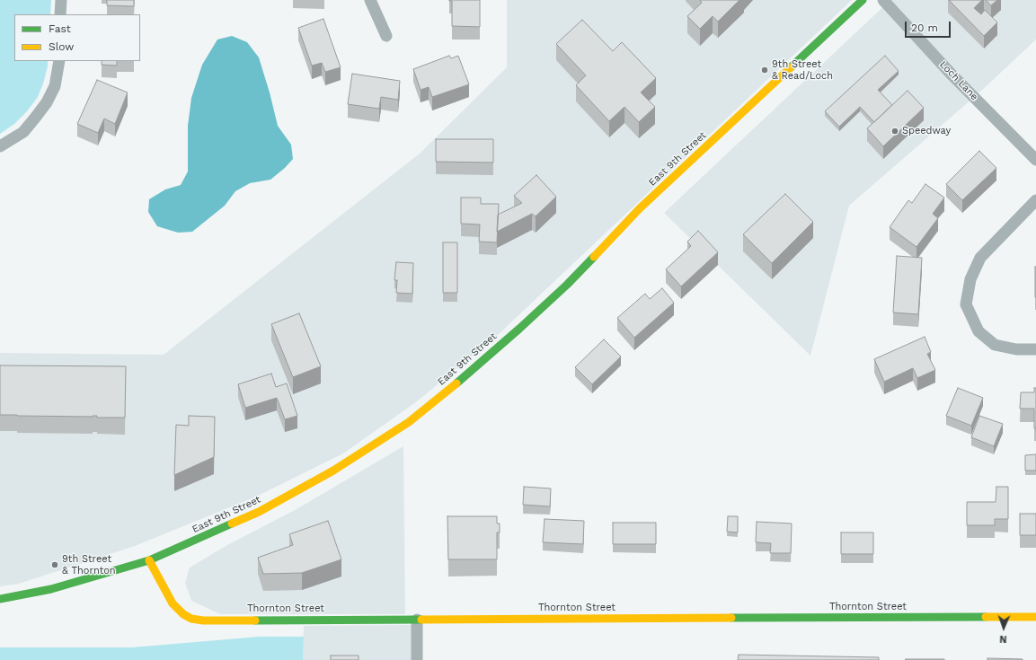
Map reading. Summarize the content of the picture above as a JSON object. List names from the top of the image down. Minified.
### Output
{"streets":{"main road":["East 9th Street","Thornton Street"],"street":["Loch Lane"]},"crossings":[["East 9th Street","Thornton Street"]],"places":["9th Street & Read/Loch","Speedway","9th Street & Thornton"],"legend":["Fast","Slow"],"scale_bar":"20 m","north":"bottom"}
